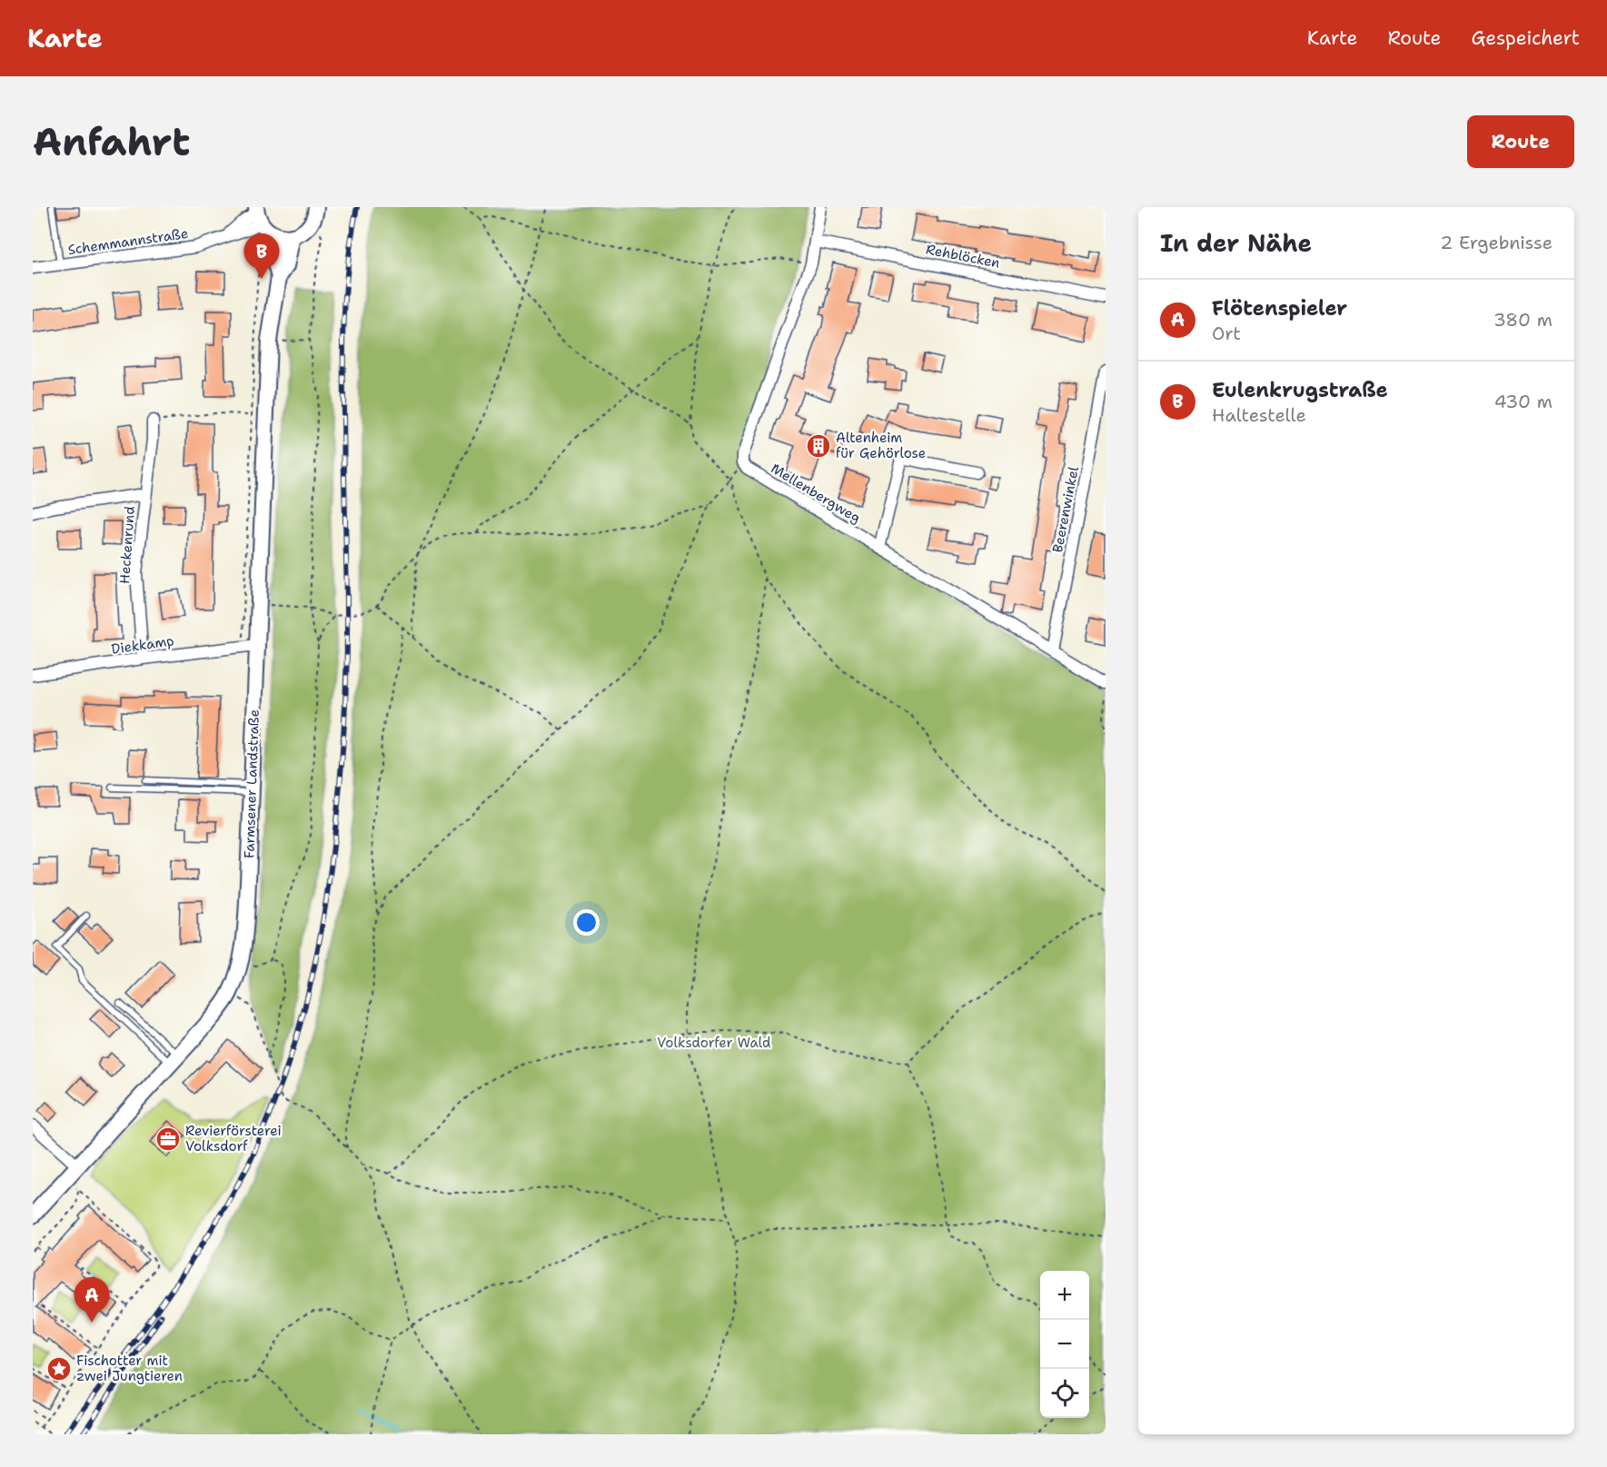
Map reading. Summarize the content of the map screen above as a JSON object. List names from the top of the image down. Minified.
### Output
{"streets":{"main road":["Farmsener Landstraße"],"street":["Schemmannstraße","Rehblöcken","Mellenbergweg","Beerenwinkel","Heckenrund","Diekkamp"]},"crossings":[["Rehblöcken","Mellenbergweg"],["Mellenbergweg","Beerenwinkel"],["Heckenrund","Diekkamp"],["Diekkamp","Farmsener Landstraße"]],"parks":["Volksdorfer Wald"],"places":{"building":["Altenheim für Gehörlose"],"office":["Revierförsterei Volksdorf"],"place":["Fischotter mit zwei Jungtieren"]},"page":{"header":"Karte","nav":["Karte","Route","Gespeichert"],"buttons":"Route","title":"Anfahrt","heading":["In der Nähe","2 Ergebnisse"],"pins":["B","A"],"list":[{"mark":"A","name":"Flötenspieler","note":"Ort","value":"380 m"},{"mark":"B","name":"Eulenkrugstraße","note":"Haltestelle","value":"430 m"}],"map_buttons":["+","−"]}}
